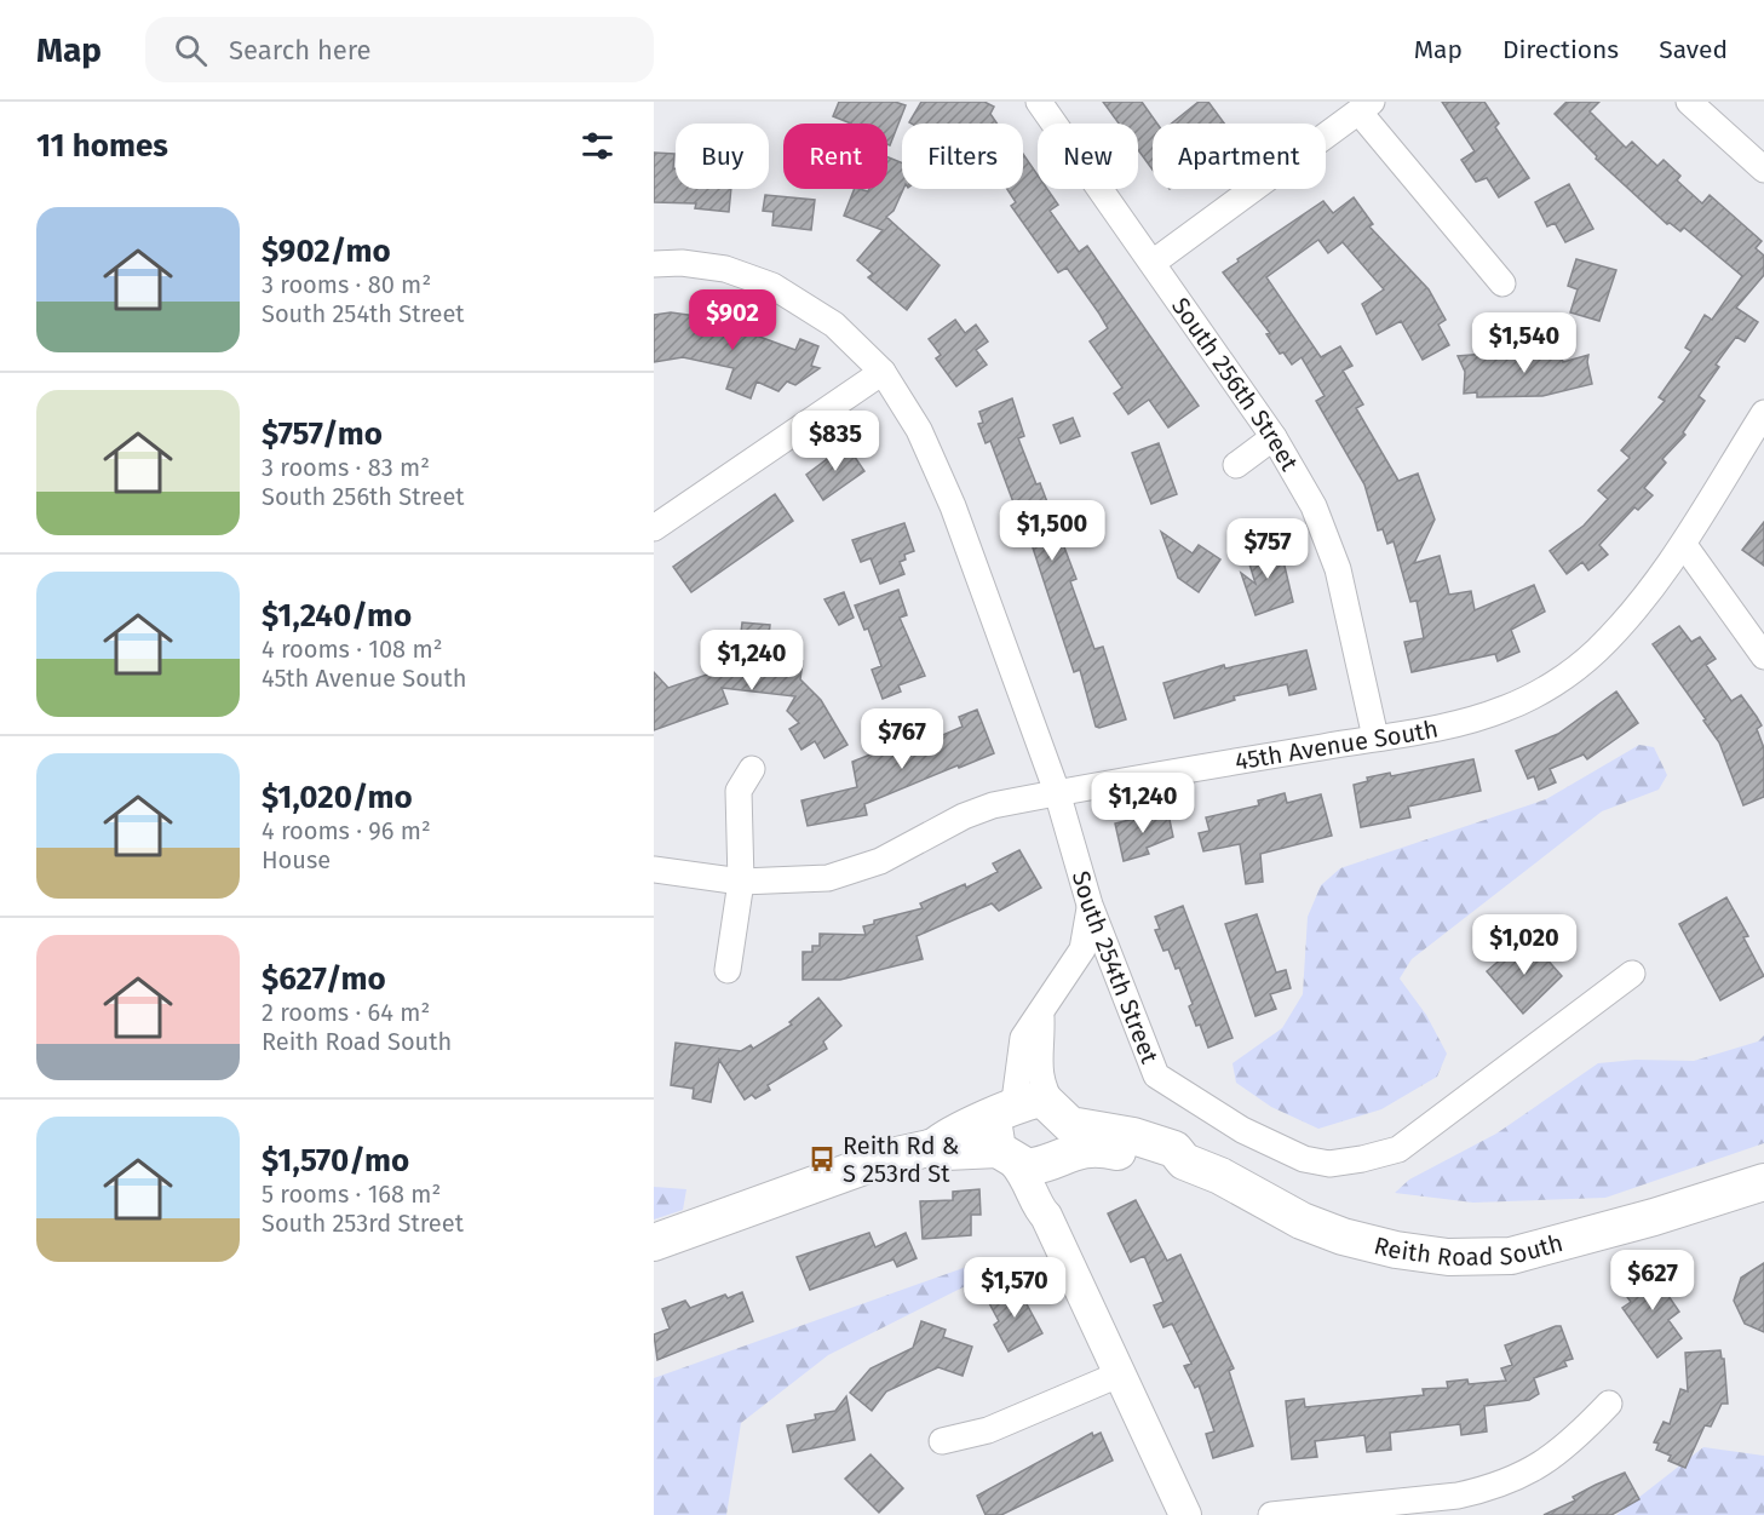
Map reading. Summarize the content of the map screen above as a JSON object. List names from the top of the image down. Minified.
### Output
{"streets":{"main road":["Reith Road South"],"street":["South 256th Street","45th Avenue South","South 254th Street"]},"crossings":[["South 256th Street","45th Avenue South"],["45th Avenue South","South 254th Street"]],"places":{"bus stop":["Reith Rd & S 253rd St"]},"page":{"header":"Map","search":"Search here","nav":["Map","Directions","Saved"],"heading":"11 homes","chip":["Buy","Rent","Filters","New","Apartment"],"list":[{"name":"$902/mo","note":"3 rooms · 80 m² · South 254th Street"},{"name":"$757/mo","note":"3 rooms · 83 m² · South 256th Street"},{"name":"$1,240/mo","note":"4 rooms · 108 m² · 45th Avenue South"},{"name":"$1,020/mo","note":"4 rooms · 96 m² · House"},{"name":"$627/mo","note":"2 rooms · 64 m² · Reith Road South"},{"name":"$1,570/mo","note":"5 rooms · 168 m² · South 253rd Street"}],"price":["$902","$1,540","$835","$1,500","$757","$1,240","$767","$1,240","$1,020","$627","$1,570"]}}
